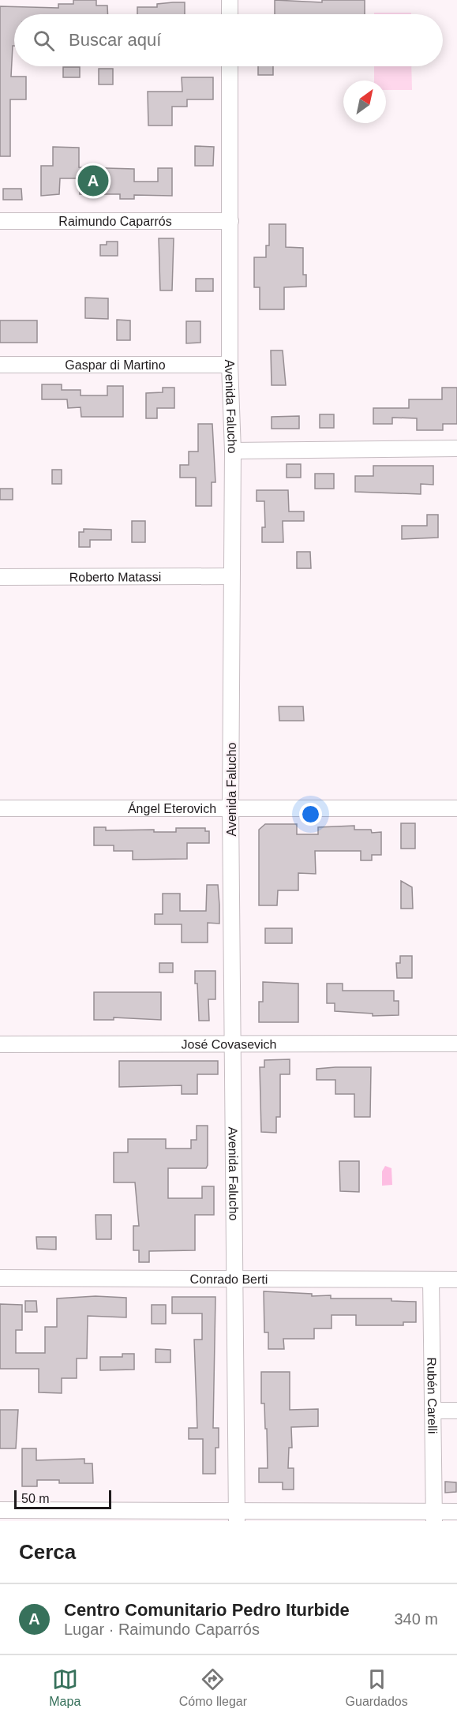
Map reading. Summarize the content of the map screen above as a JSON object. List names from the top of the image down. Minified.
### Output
{"streets":{"street":["Raimundo Caparrós","Gaspar di Martino","Avenida Falucho","Roberto Matassi","Ángel Eterovich","José Covasevich","Conrado Berti","Rubén Carelli"]},"crossings":[["Raimundo Caparrós","Avenida Falucho"],["Gaspar di Martino","Avenida Falucho"],["Avenida Falucho","Roberto Matassi"],["Avenida Falucho","Ángel Eterovich"],["Avenida Falucho","José Covasevich"],["Avenida Falucho","Conrado Berti"],["Conrado Berti","Rubén Carelli"]],"scale_bar":"50 m","north":"top right","page":{"search":"Buscar aquí","pins":"A","scale":"50 m","heading":"Cerca","list":[{"mark":"A","name":"Centro Comunitario Pedro Iturbide","note":"Lugar · Raimundo Caparrós","value":"340 m"}],"nav":["Mapa","Cómo llegar","Guardados"]}}
